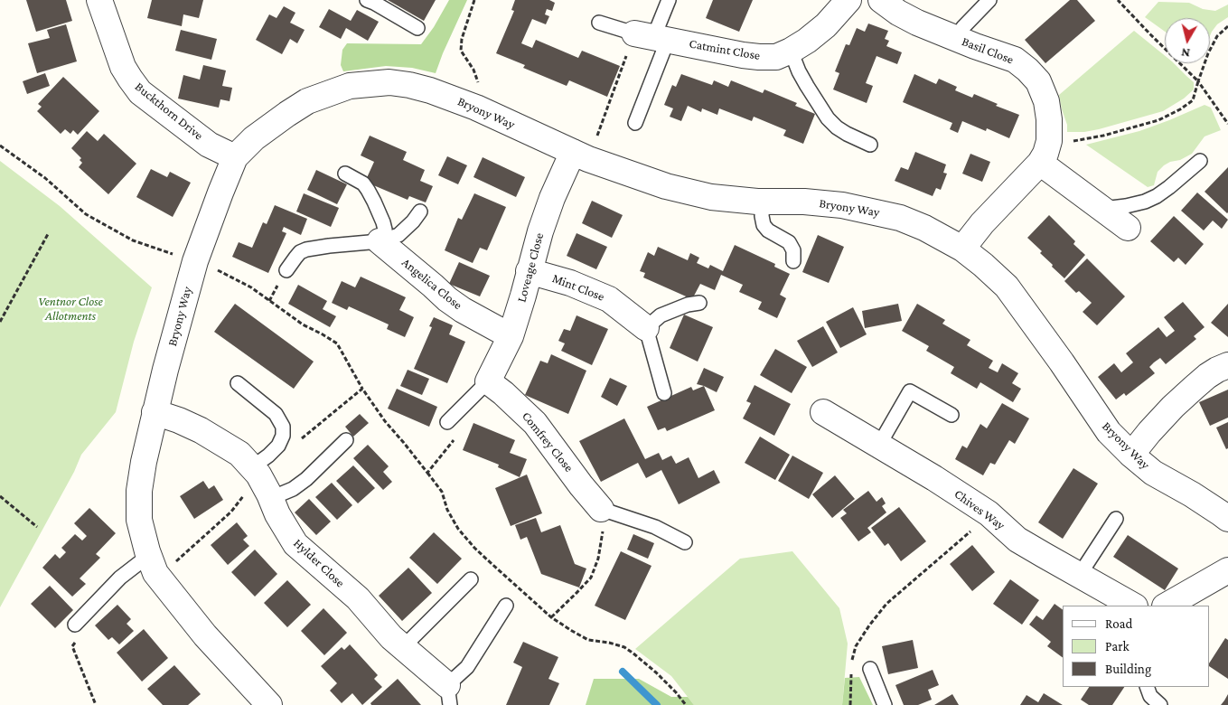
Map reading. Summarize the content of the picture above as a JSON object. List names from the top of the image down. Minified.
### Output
{"streets":{"street":["Catmint Close","Basil Close","Buckthorn Drive","Bryony Way","Loveage Close","Angelica Close","Mint Close","Comfrey Close","Chives Way","Hylder Close"]},"crossings":[["Buckthorn Drive","Bryony Way"],["Bryony Way","Loveage Close"],["Bryony Way","Hylder Close"],["Loveage Close","Angelica Close"],["Loveage Close","Mint Close"],["Loveage Close","Comfrey Close"]],"parks":["Ventnor Close Allotments"],"legend":["Road","Park","Building"],"north":"bottom"}
